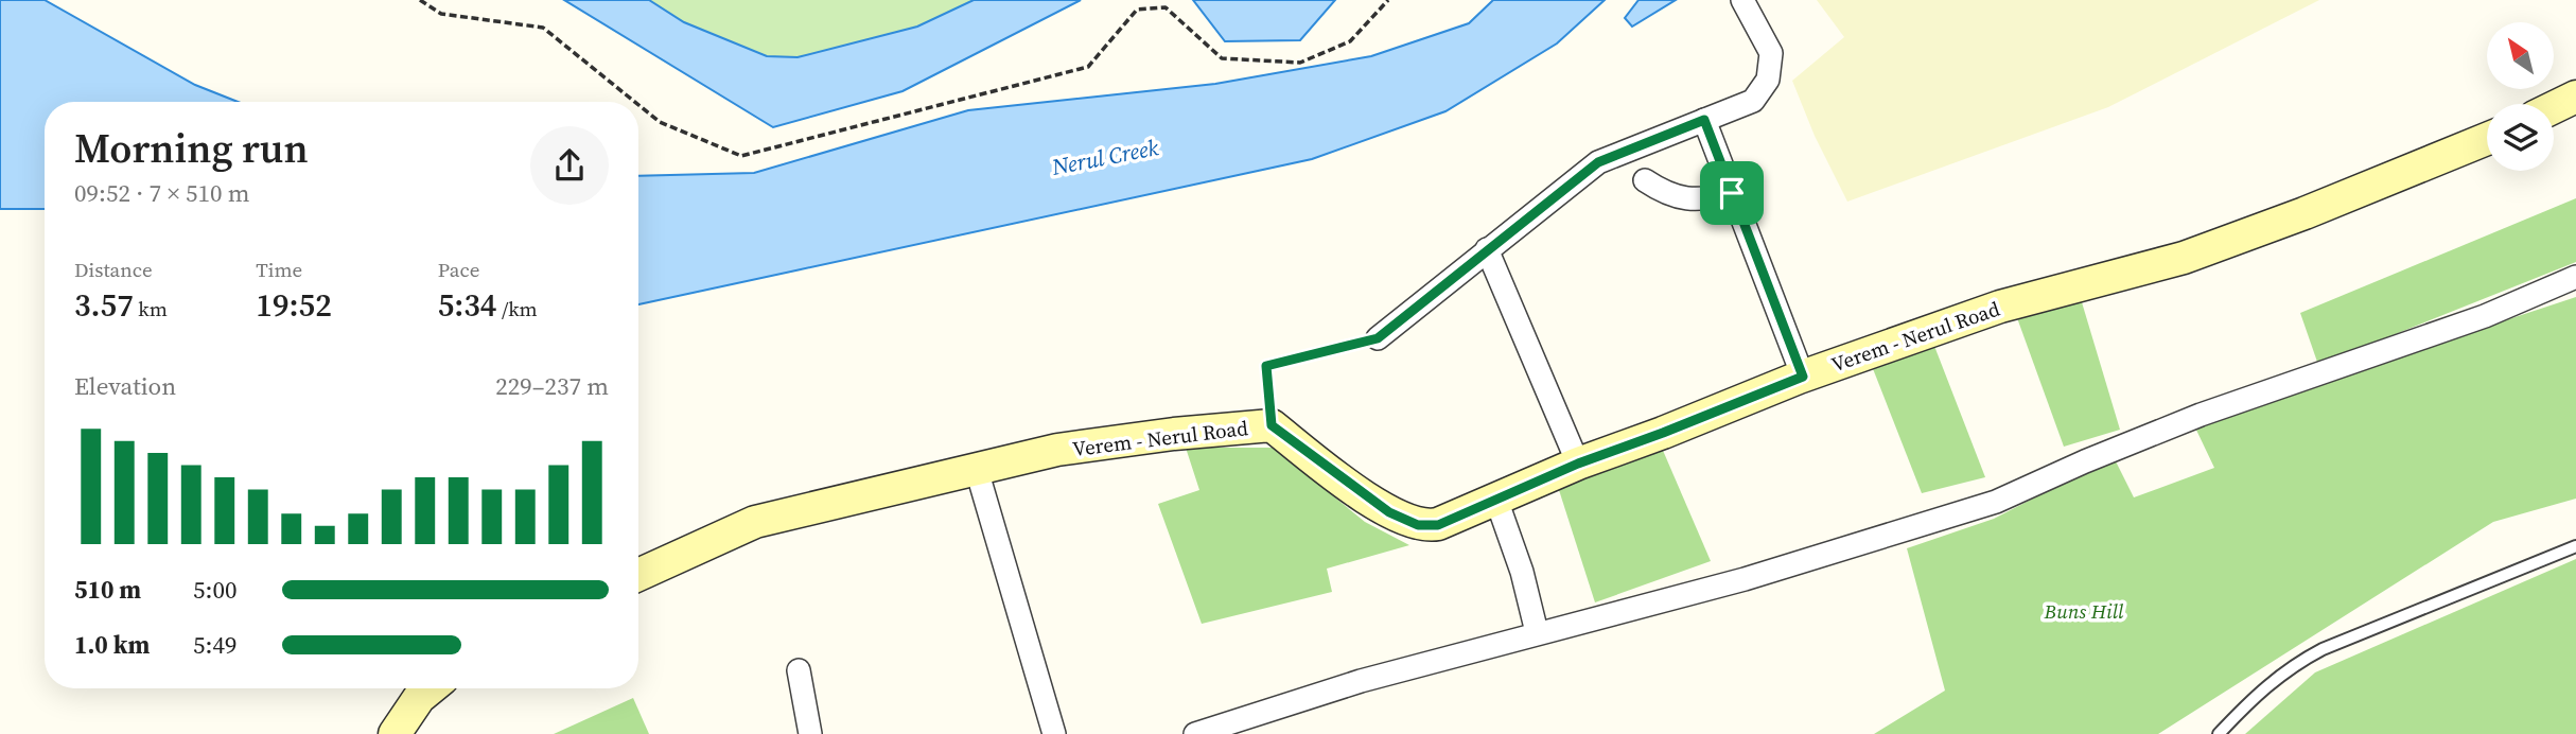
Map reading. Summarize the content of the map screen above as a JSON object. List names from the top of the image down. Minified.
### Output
{"streets":{"main road":["Verem - Nerul Road"]},"water":["Nerul Creek"],"parks":["Buns Hill"],"north":"top left","page":{"heading":["Morning run","09:52 · 7 × 510 m"],"stats":[["Distance","3.57 km"],["Time","19:52"],["Pace","5:34 /km"]],"chart":["Elevation","229–237 m"],"list":[{"name":"510 m","note":"5:00"},{"name":"1.0 km","note":"5:49"}]}}
